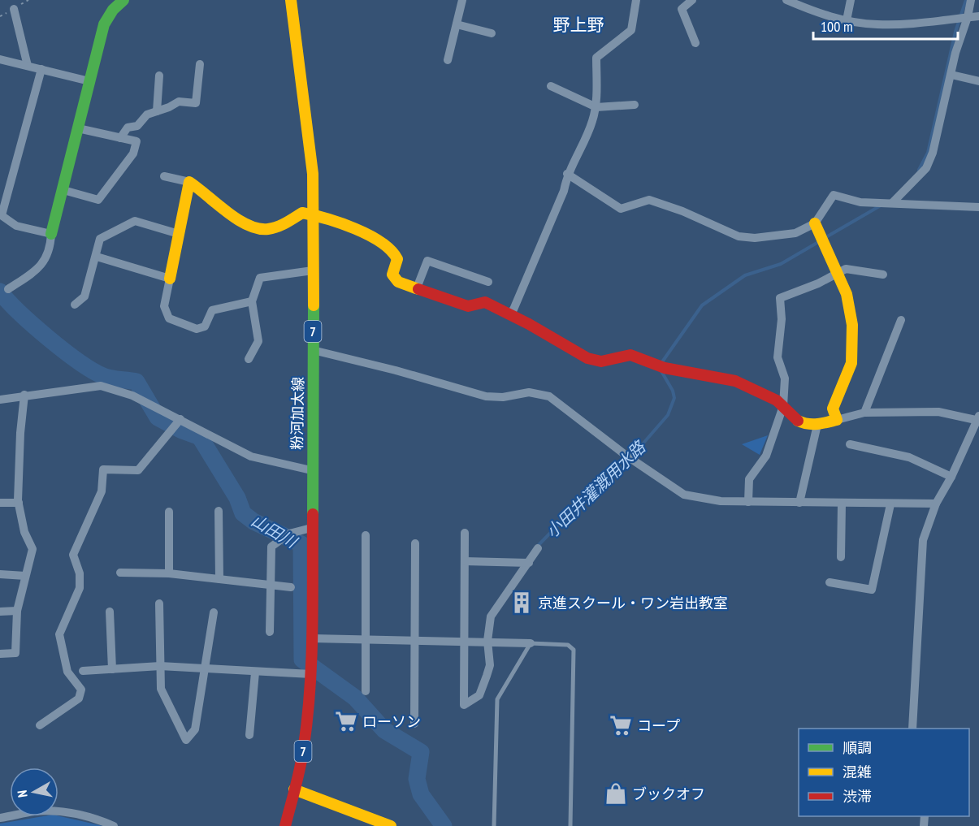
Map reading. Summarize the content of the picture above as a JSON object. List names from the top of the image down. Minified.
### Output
{"streets":{"street":["7","粉河加太線"]},"districts":["野上野"],"water":["小田井灌漑用水路","山田川"],"places":{"building":["京進スクール・ワン岩出教室"],"supermarket":["ローソン","コープ"],"shop":["ブックオフ"]},"legend":["順調","混雑","渋滞"],"scale_bar":"100 m","north":"left"}
